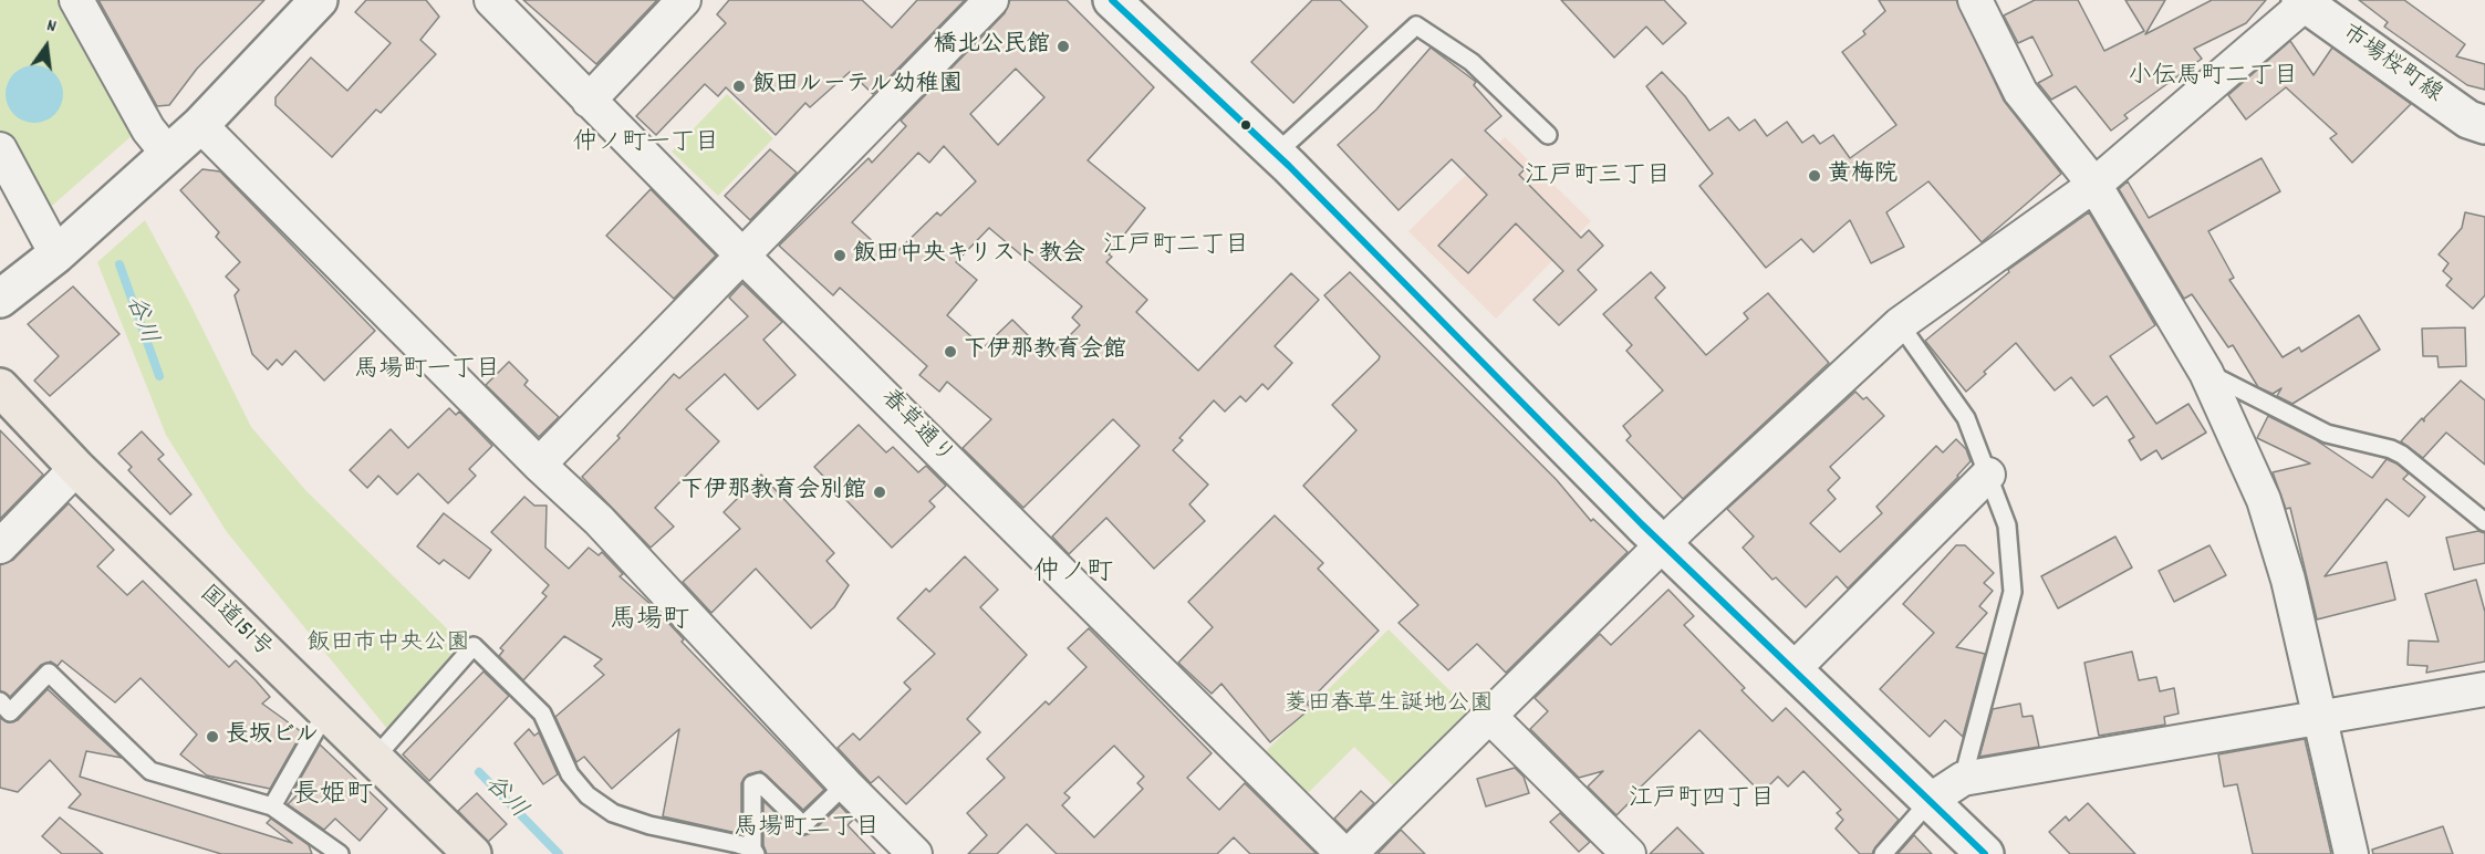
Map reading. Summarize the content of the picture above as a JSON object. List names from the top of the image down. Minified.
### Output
{"streets":{"highway":["国道151号"],"street":["市場桜町線","春草通り"]},"districts":["小伝馬町二丁目","仲ノ町一丁目","江戸町三丁目","江戸町二丁目","馬場町一丁目","仲ノ町","馬場町","長姫町","江戸町四丁目","馬場町二丁目"],"water":["谷川"],"parks":["飯田市中央公園","菱田春草生誕地公園"],"places":["橋北公民館","飯田ルーテル幼稚園","黄梅院","飯田中央キリスト教会","下伊那教育会館","下伊那教育会別館","長坂ビル"],"north":"top"}
